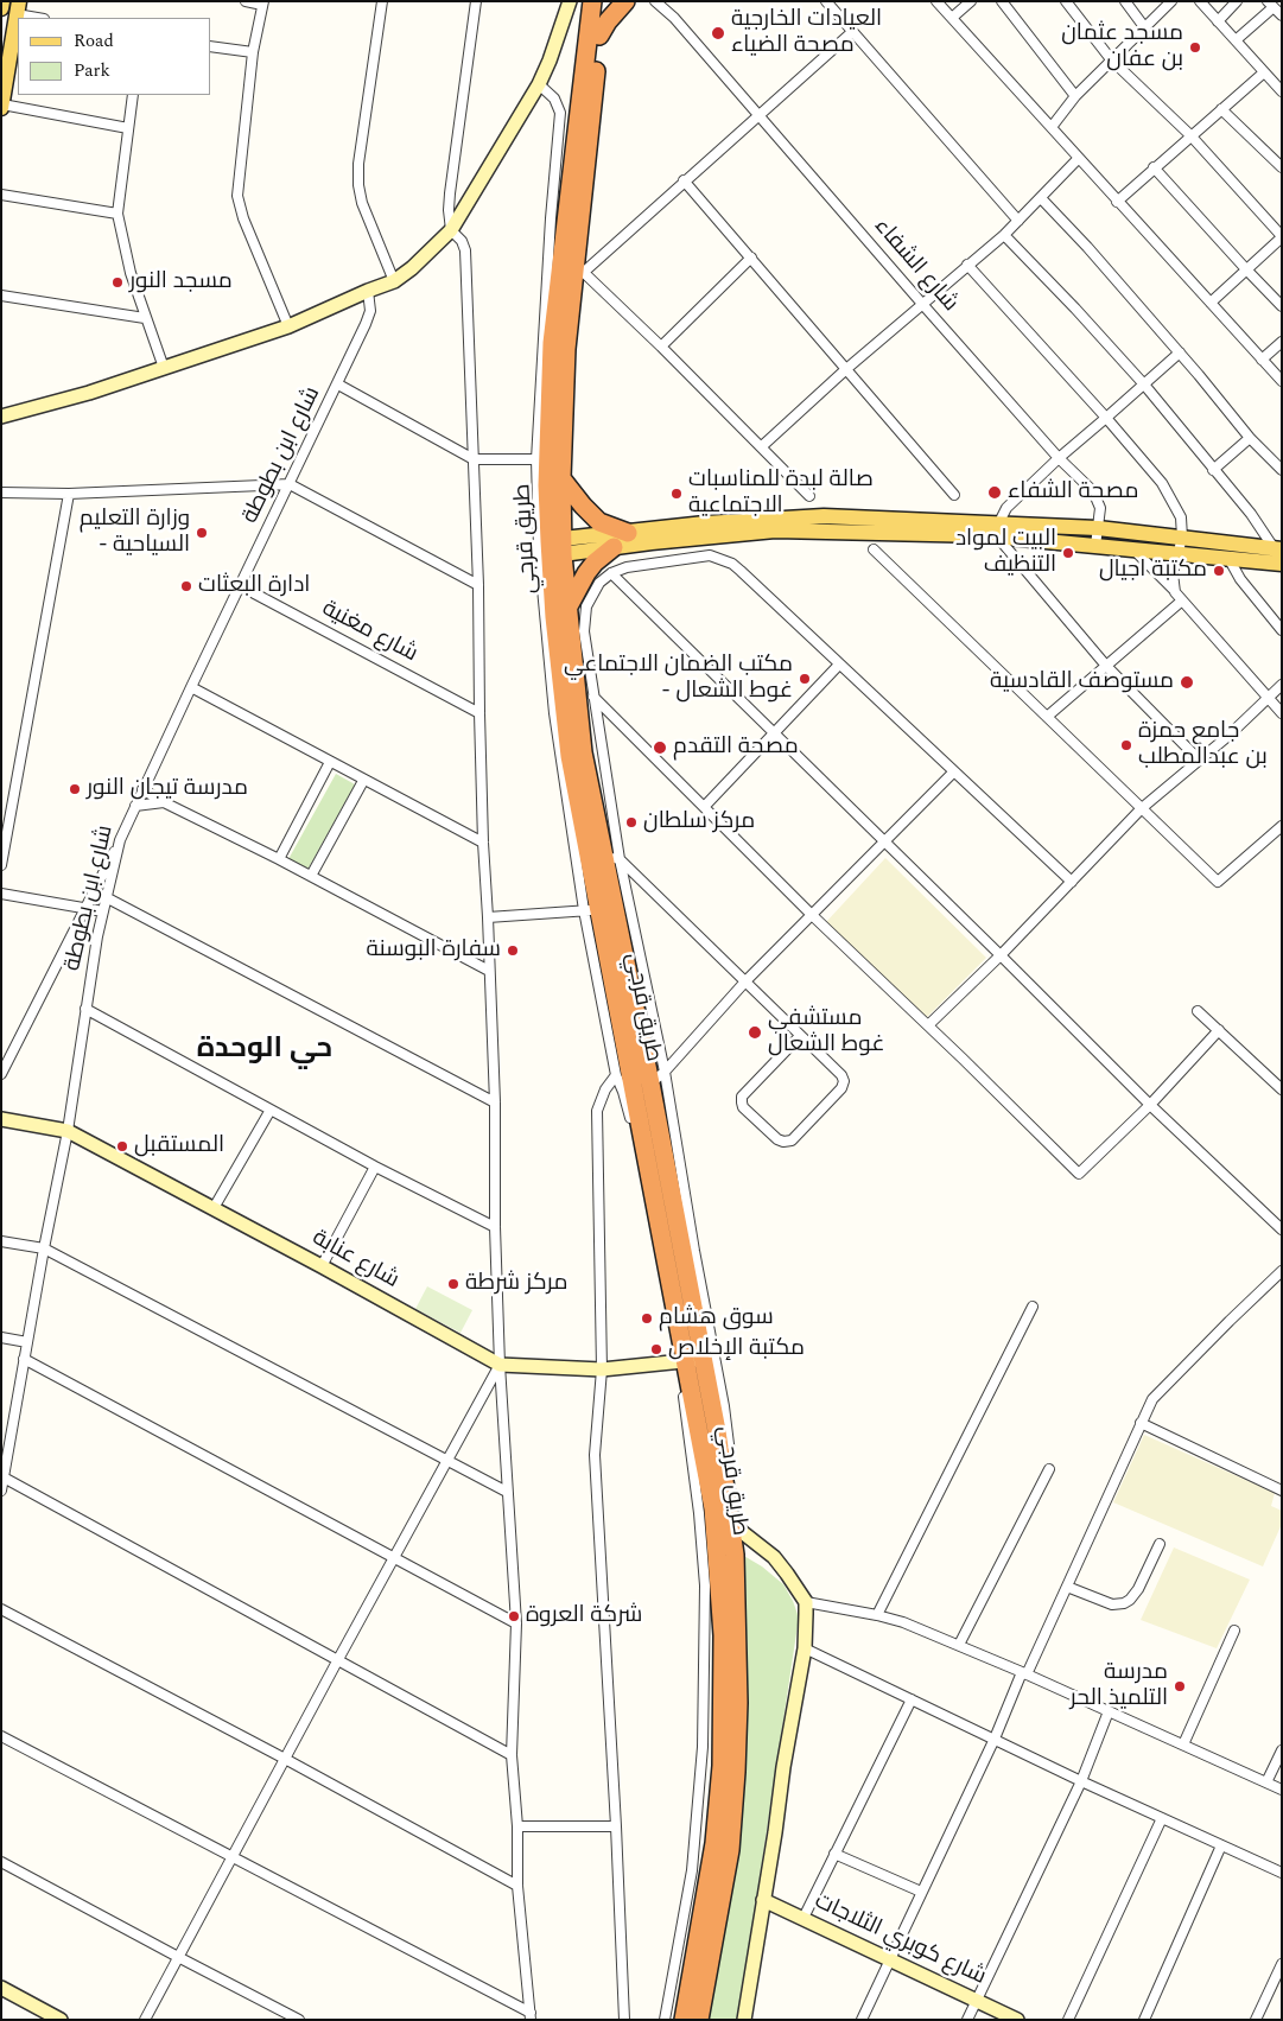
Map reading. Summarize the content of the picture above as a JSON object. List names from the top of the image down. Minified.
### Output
{"streets":{"highway":["طريق قرجي"],"main road":["شارع عنابة","شارع كوبري الثلاجات"],"street":["شارع الشفاء","شارع ابن بطوطة","شارع مغنية"]},"crossings":[["شارع ابن بطوطة","شارع مغنية"],["شارع ابن بطوطة","شارع عنابة"],["طريق قرجي","شارع عنابة"]],"districts":["حي الوحدة"],"places":["العيادات الخارجية مصحة الضياء","مسجد عثمان بن عفان","مسجد النور","مصحة الشفاء","صالة لبدة للمناسبات الاجتماعية","وزارة التعليم - السياحية","البيت لمواد التنظيف","مكتبة اجيال","ادارة البعثات","مكتب الضمان الاجتماعي - غوط الشعال","مستوصف القادسية","جامع حمزة بن عبدالمطلب","مصحة التقدم","مدرسة تيجان النور","مركز سلطان","سفارة البوسنة","مستشفي غوط الشعال","المستقبل","مركز شرطة","سوق هشام","مكتبة الإخلاص","شركة العروة","مدرسة التلميذ الحر"],"legend":["Road","Park"]}
